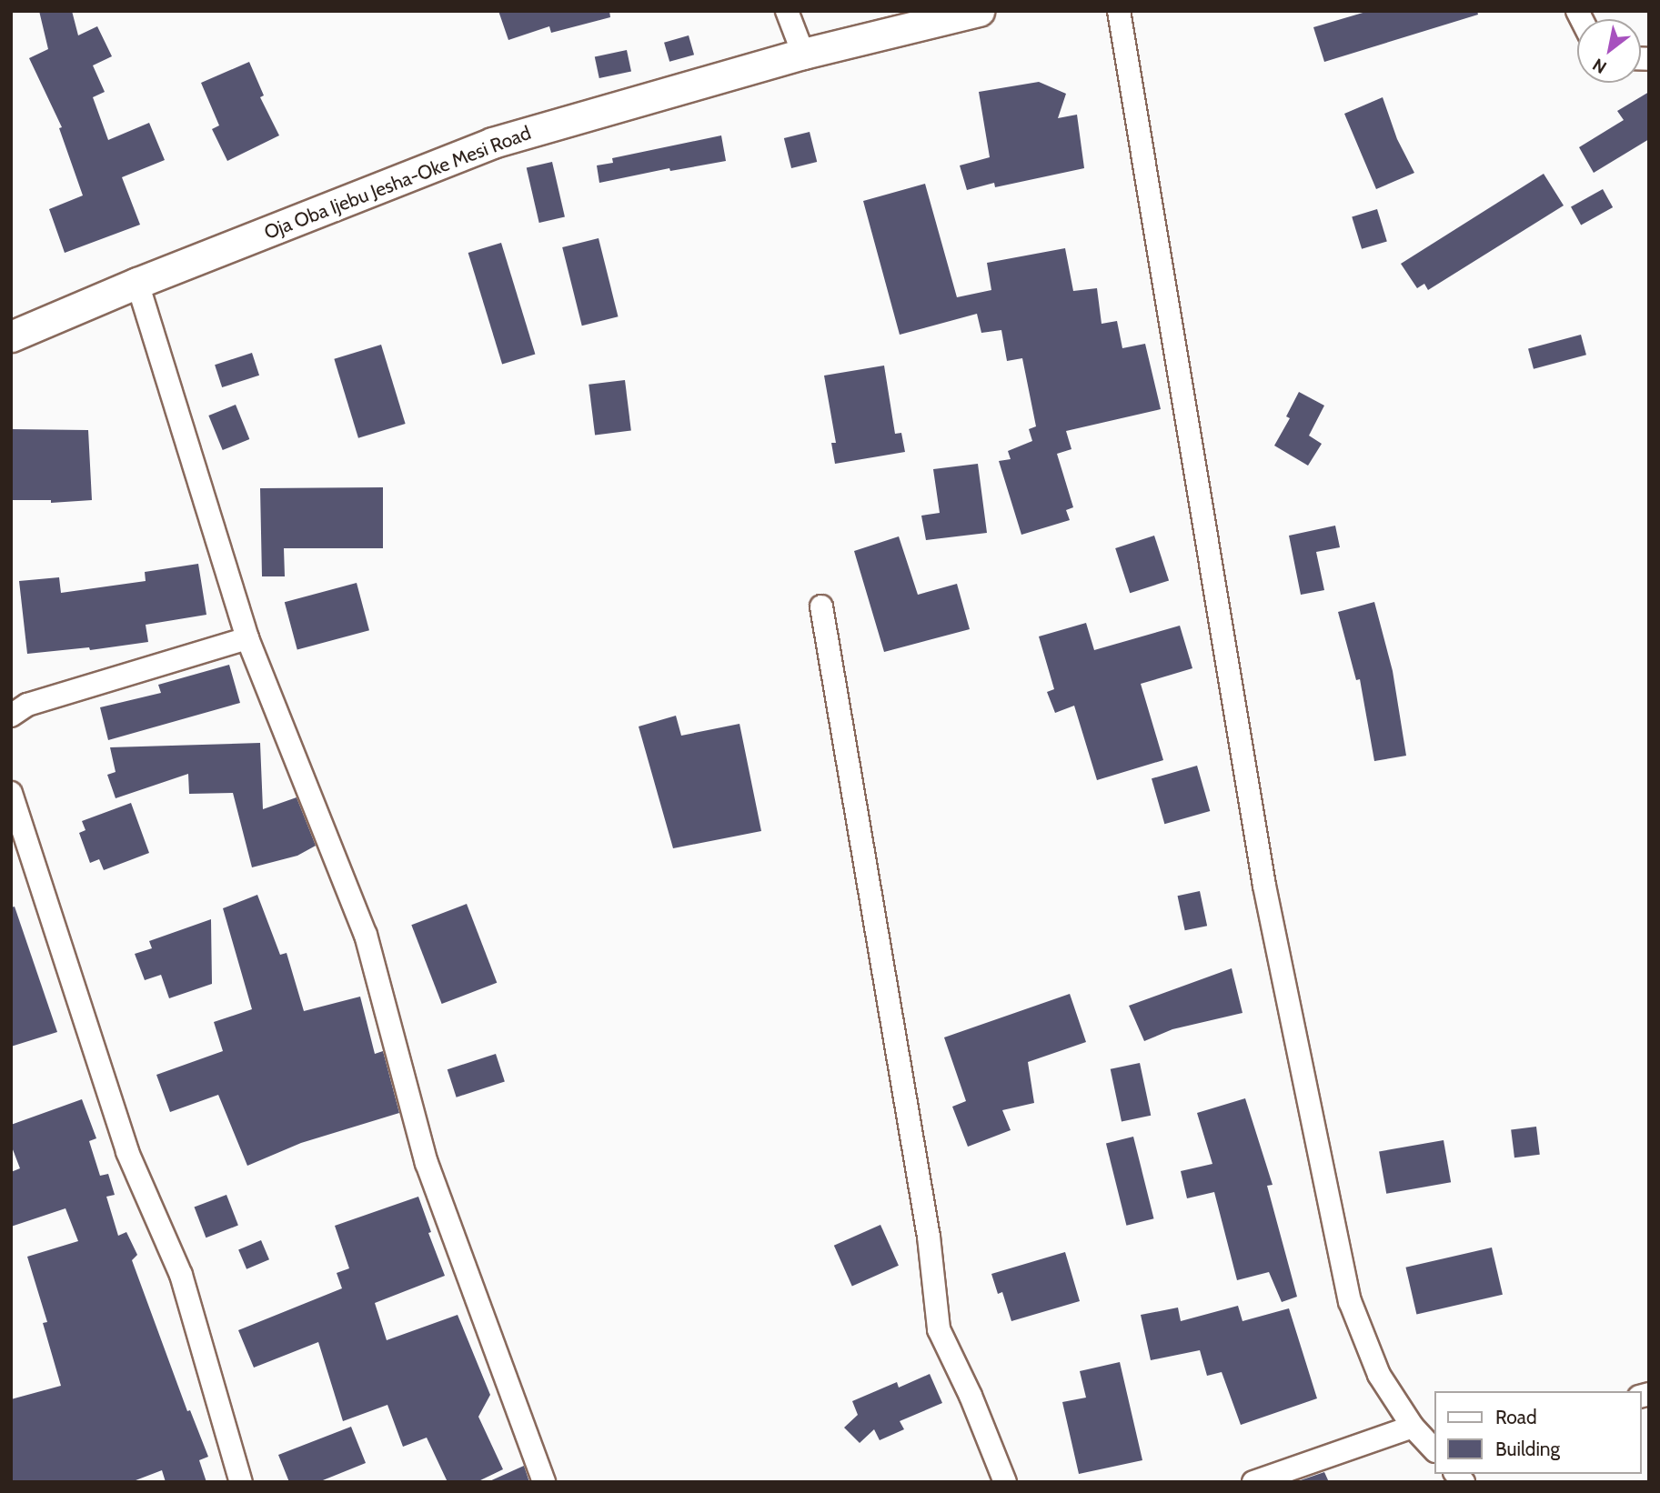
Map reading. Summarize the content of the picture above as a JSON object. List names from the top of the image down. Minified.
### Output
{"streets":{"main road":["Oja Oba Ijebu Jesha-Oke Mesi Road"]},"legend":["Road","Building"],"north":"bottom left"}
